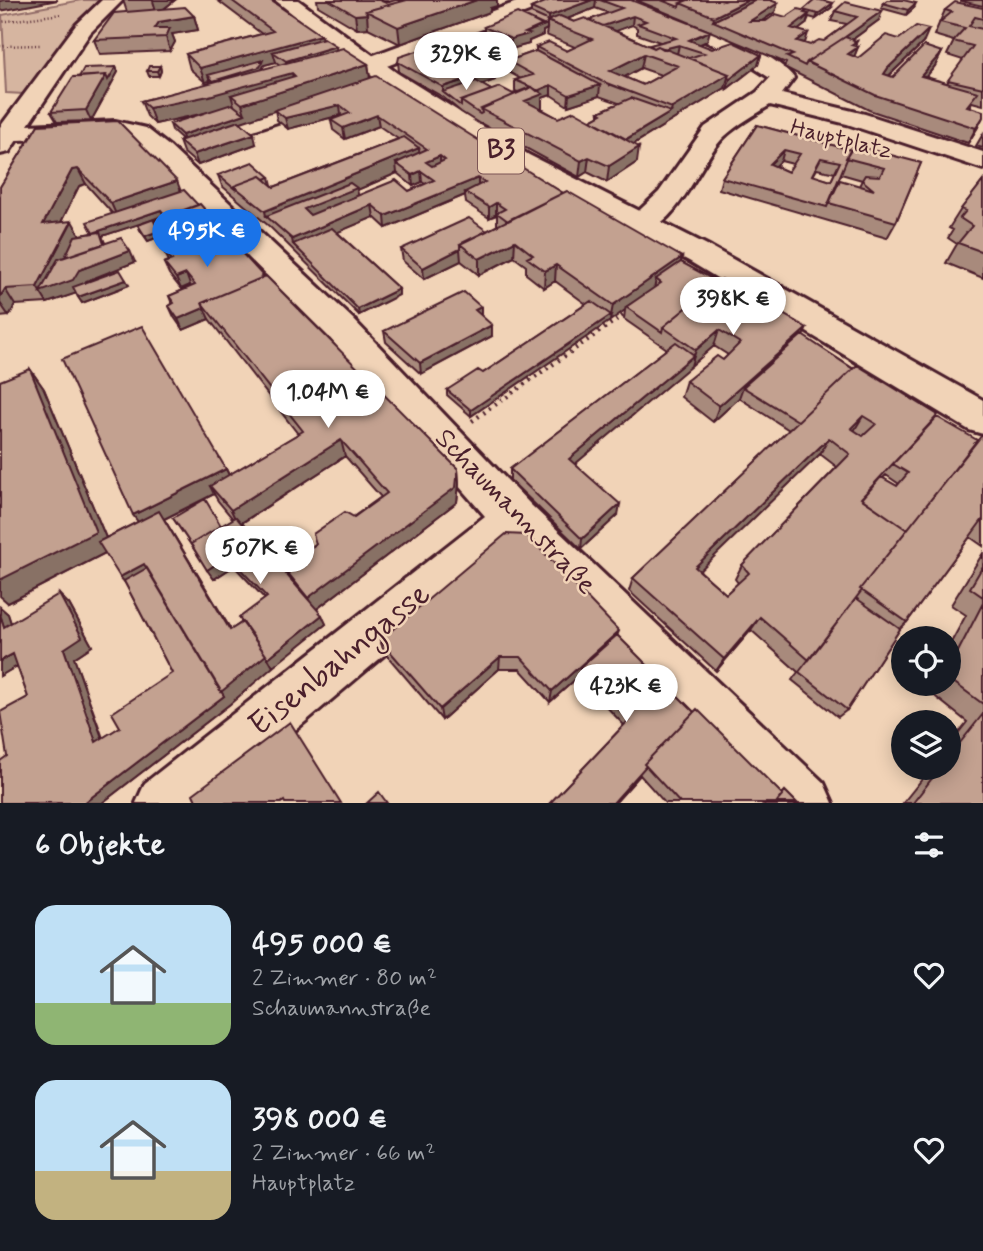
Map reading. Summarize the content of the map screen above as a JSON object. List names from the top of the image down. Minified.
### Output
{"streets":{"street":["Hauptplatz","B3","Schaumannstraße","Eisenbahngasse"]},"crossings":[["Hauptplatz","B3"],["Schaumannstraße","Eisenbahngasse"]],"page":{"price":["329K €","495K €","398K €","1.04M €","507K €","423K €"],"heading":"6 Objekte","list":[{"name":"495 000 €","note":"2 Zimmer · 80 m² · Schaumannstraße"},{"name":"398 000 €","note":"2 Zimmer · 66 m² · Hauptplatz"}]}}
